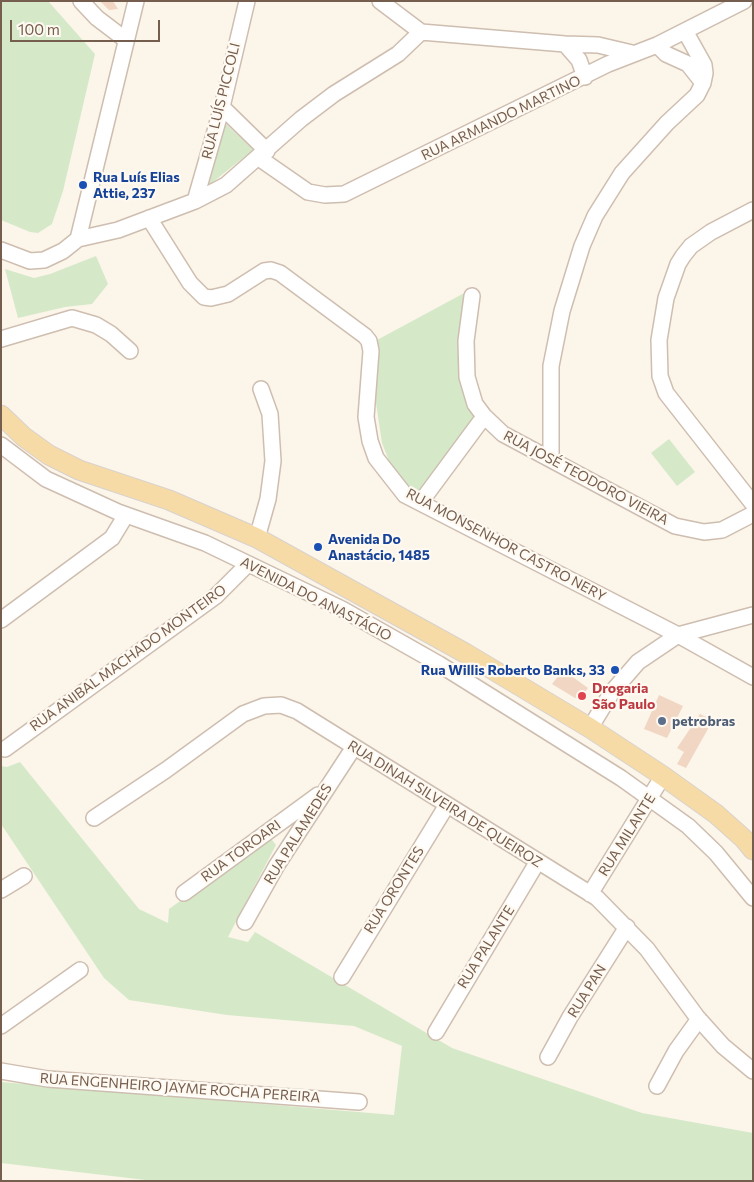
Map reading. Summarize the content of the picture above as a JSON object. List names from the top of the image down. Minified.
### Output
{"streets":{"main road":["AVENIDA DO ANASTÁCIO"],"street":["RUA LUÍS PICCOLI","RUA ARMANDO MARTINO","RUA JOSÉ TEODORO VIEIRA","RUA MONSENHOR CASTRO NERY","RUA ANIBAL MACHADO MONTEIRO","RUA DINAH SILVEIRA DE QUEIROZ","RUA PALAMEDES","RUA MILANTE","RUA TOROARI","RUA ORONTES","RUA PALANTE","RUA PAN","RUA ENGENHEIRO JAYME ROCHA PEREIRA"]},"crossings":[["RUA LUÍS PICCOLI","RUA ARMANDO MARTINO"],["AVENIDA DO ANASTÁCIO","RUA ANIBAL MACHADO MONTEIRO"],["AVENIDA DO ANASTÁCIO","RUA MILANTE"],["RUA DINAH SILVEIRA DE QUEIROZ","RUA PALAMEDES"],["RUA DINAH SILVEIRA DE QUEIROZ","RUA MILANTE"],["RUA DINAH SILVEIRA DE QUEIROZ","RUA ORONTES"],["RUA DINAH SILVEIRA DE QUEIROZ","RUA PALANTE"],["RUA DINAH SILVEIRA DE QUEIROZ","RUA PAN"],["RUA PALAMEDES","RUA TOROARI"]],"places":["Rua Luís Elias Attie, 237","Avenida Do Anastácio, 1485","Rua Willis Roberto Banks, 33","Drogaria São Paulo","petrobras"],"scale_bar":"100 m"}
